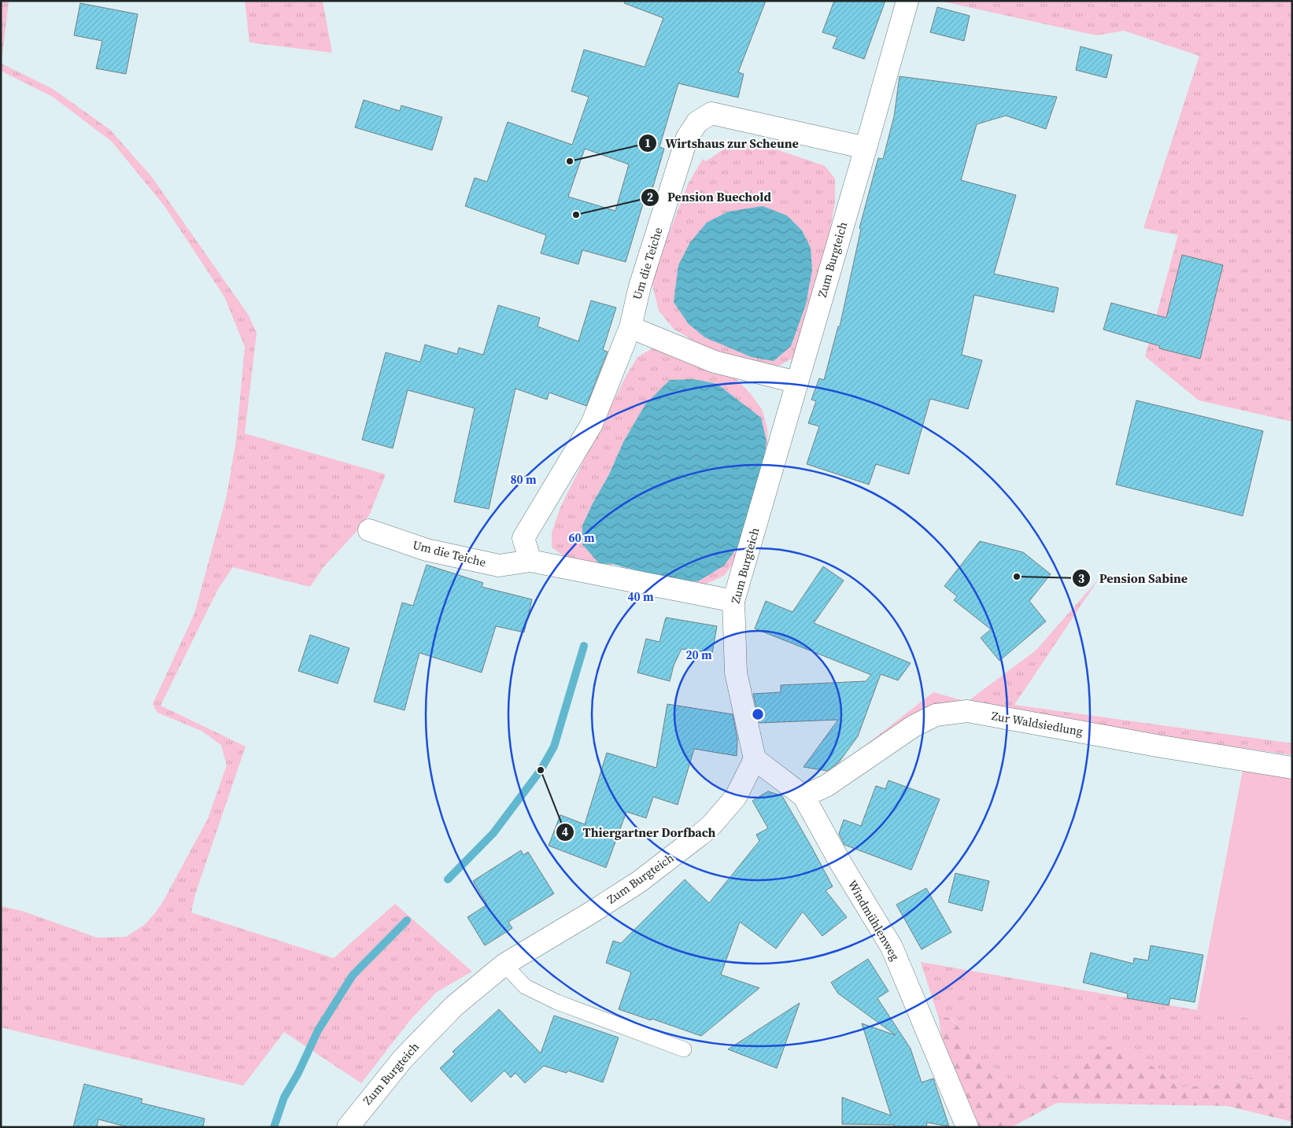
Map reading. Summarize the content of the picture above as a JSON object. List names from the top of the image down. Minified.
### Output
{"streets":{"street":["Zum Burgteich","Um die Teiche","Zur Waldsiedlung","Windmühlenweg"]},"crossings":[["Zum Burgteich","Um die Teiche"],["Zum Burgteich","Windmühlenweg"],["Zur Waldsiedlung","Windmühlenweg"]],"places":["Wirtshaus zur Scheune","Pension Buechold","Pension Sabine","Thiergartner Dorfbach"],"rings":["80 m","60 m","40 m","20 m"]}
